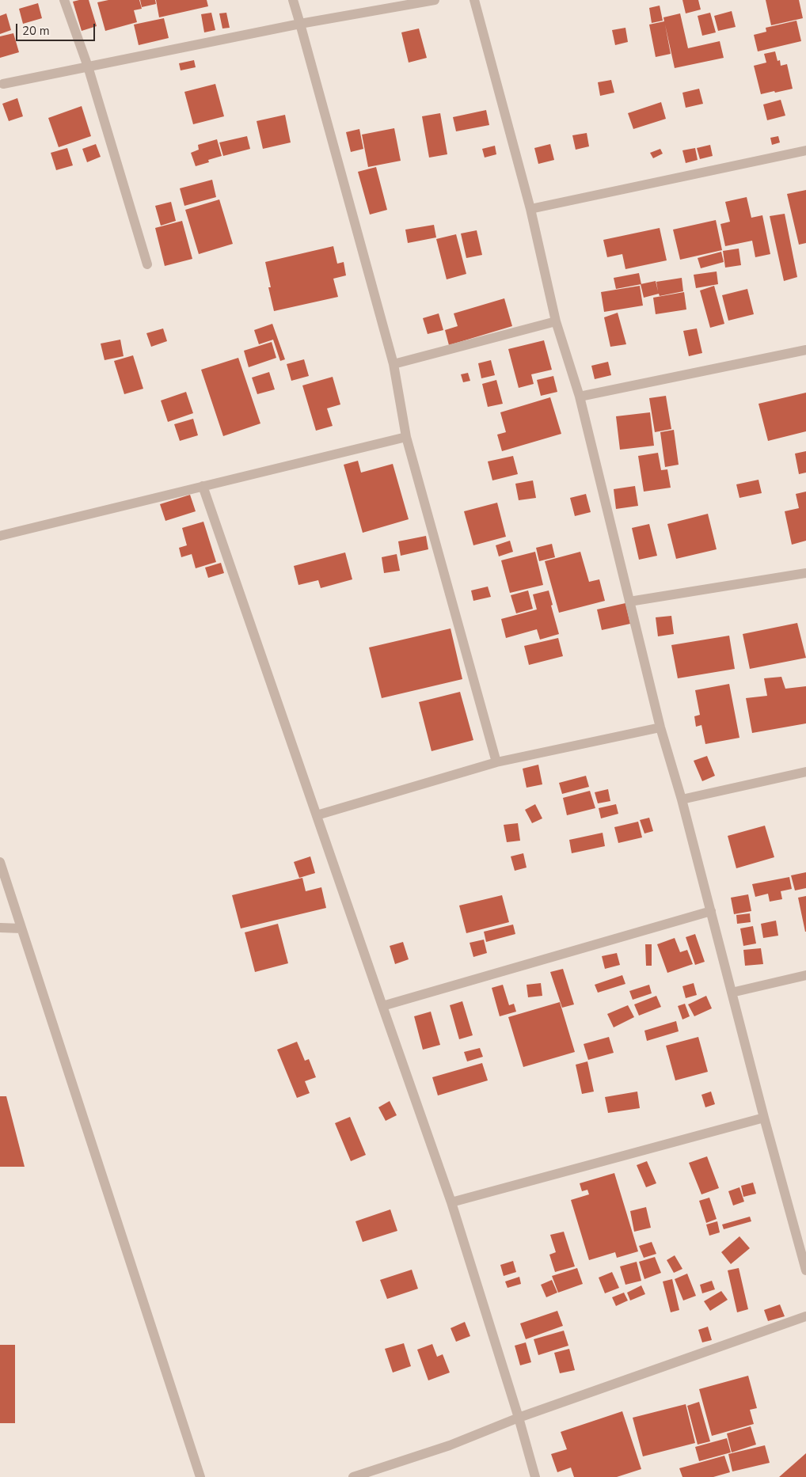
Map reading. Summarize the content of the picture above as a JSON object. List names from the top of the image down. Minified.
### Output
{"scale_bar":"20 m"}
